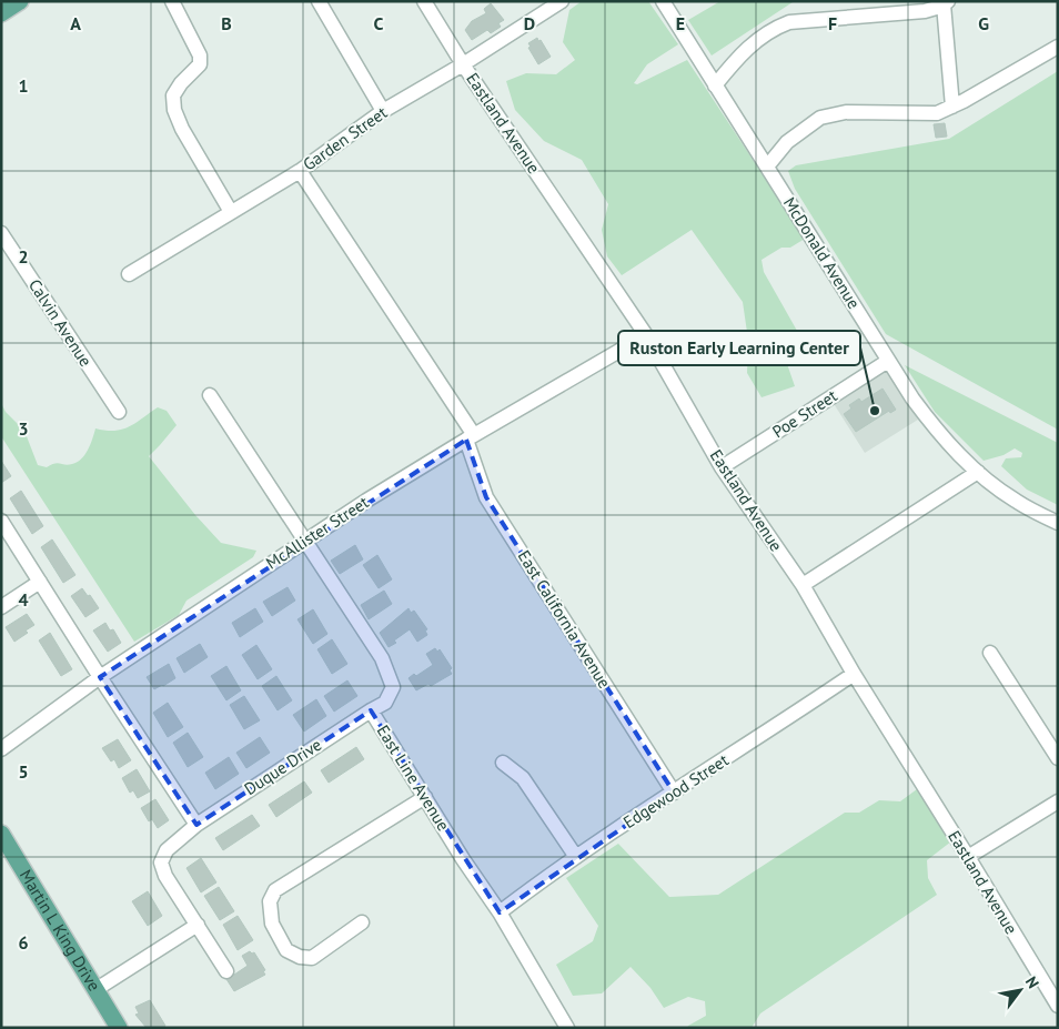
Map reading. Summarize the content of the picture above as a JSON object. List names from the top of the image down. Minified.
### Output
{"streets":{"main road":["Martin L King Drive"],"street":["Eastland Avenue","Garden Street","McDonald Avenue","Calvin Avenue","Poe Street","McAllister Street","East California Avenue","Duque Drive","East Line Avenue","Edgewood Street"]},"crossings":[["Eastland Avenue","Garden Street"],["Eastland Avenue","Poe Street"],["Eastland Avenue","McAllister Street"],["Eastland Avenue","Edgewood Street"],["Garden Street","East California Avenue"],["McDonald Avenue","Poe Street"],["McAllister Street","East California Avenue"],["McAllister Street","East Line Avenue"],["East California Avenue","Edgewood Street"],["Duque Drive","East Line Avenue"],["East Line Avenue","Edgewood Street"]],"places":["Ruston Early Learning Center"],"north":"top right","grid":{"columns":["A","B","C","D","E","F","G"],"rows":["1","2","3","4","5","6"]}}
